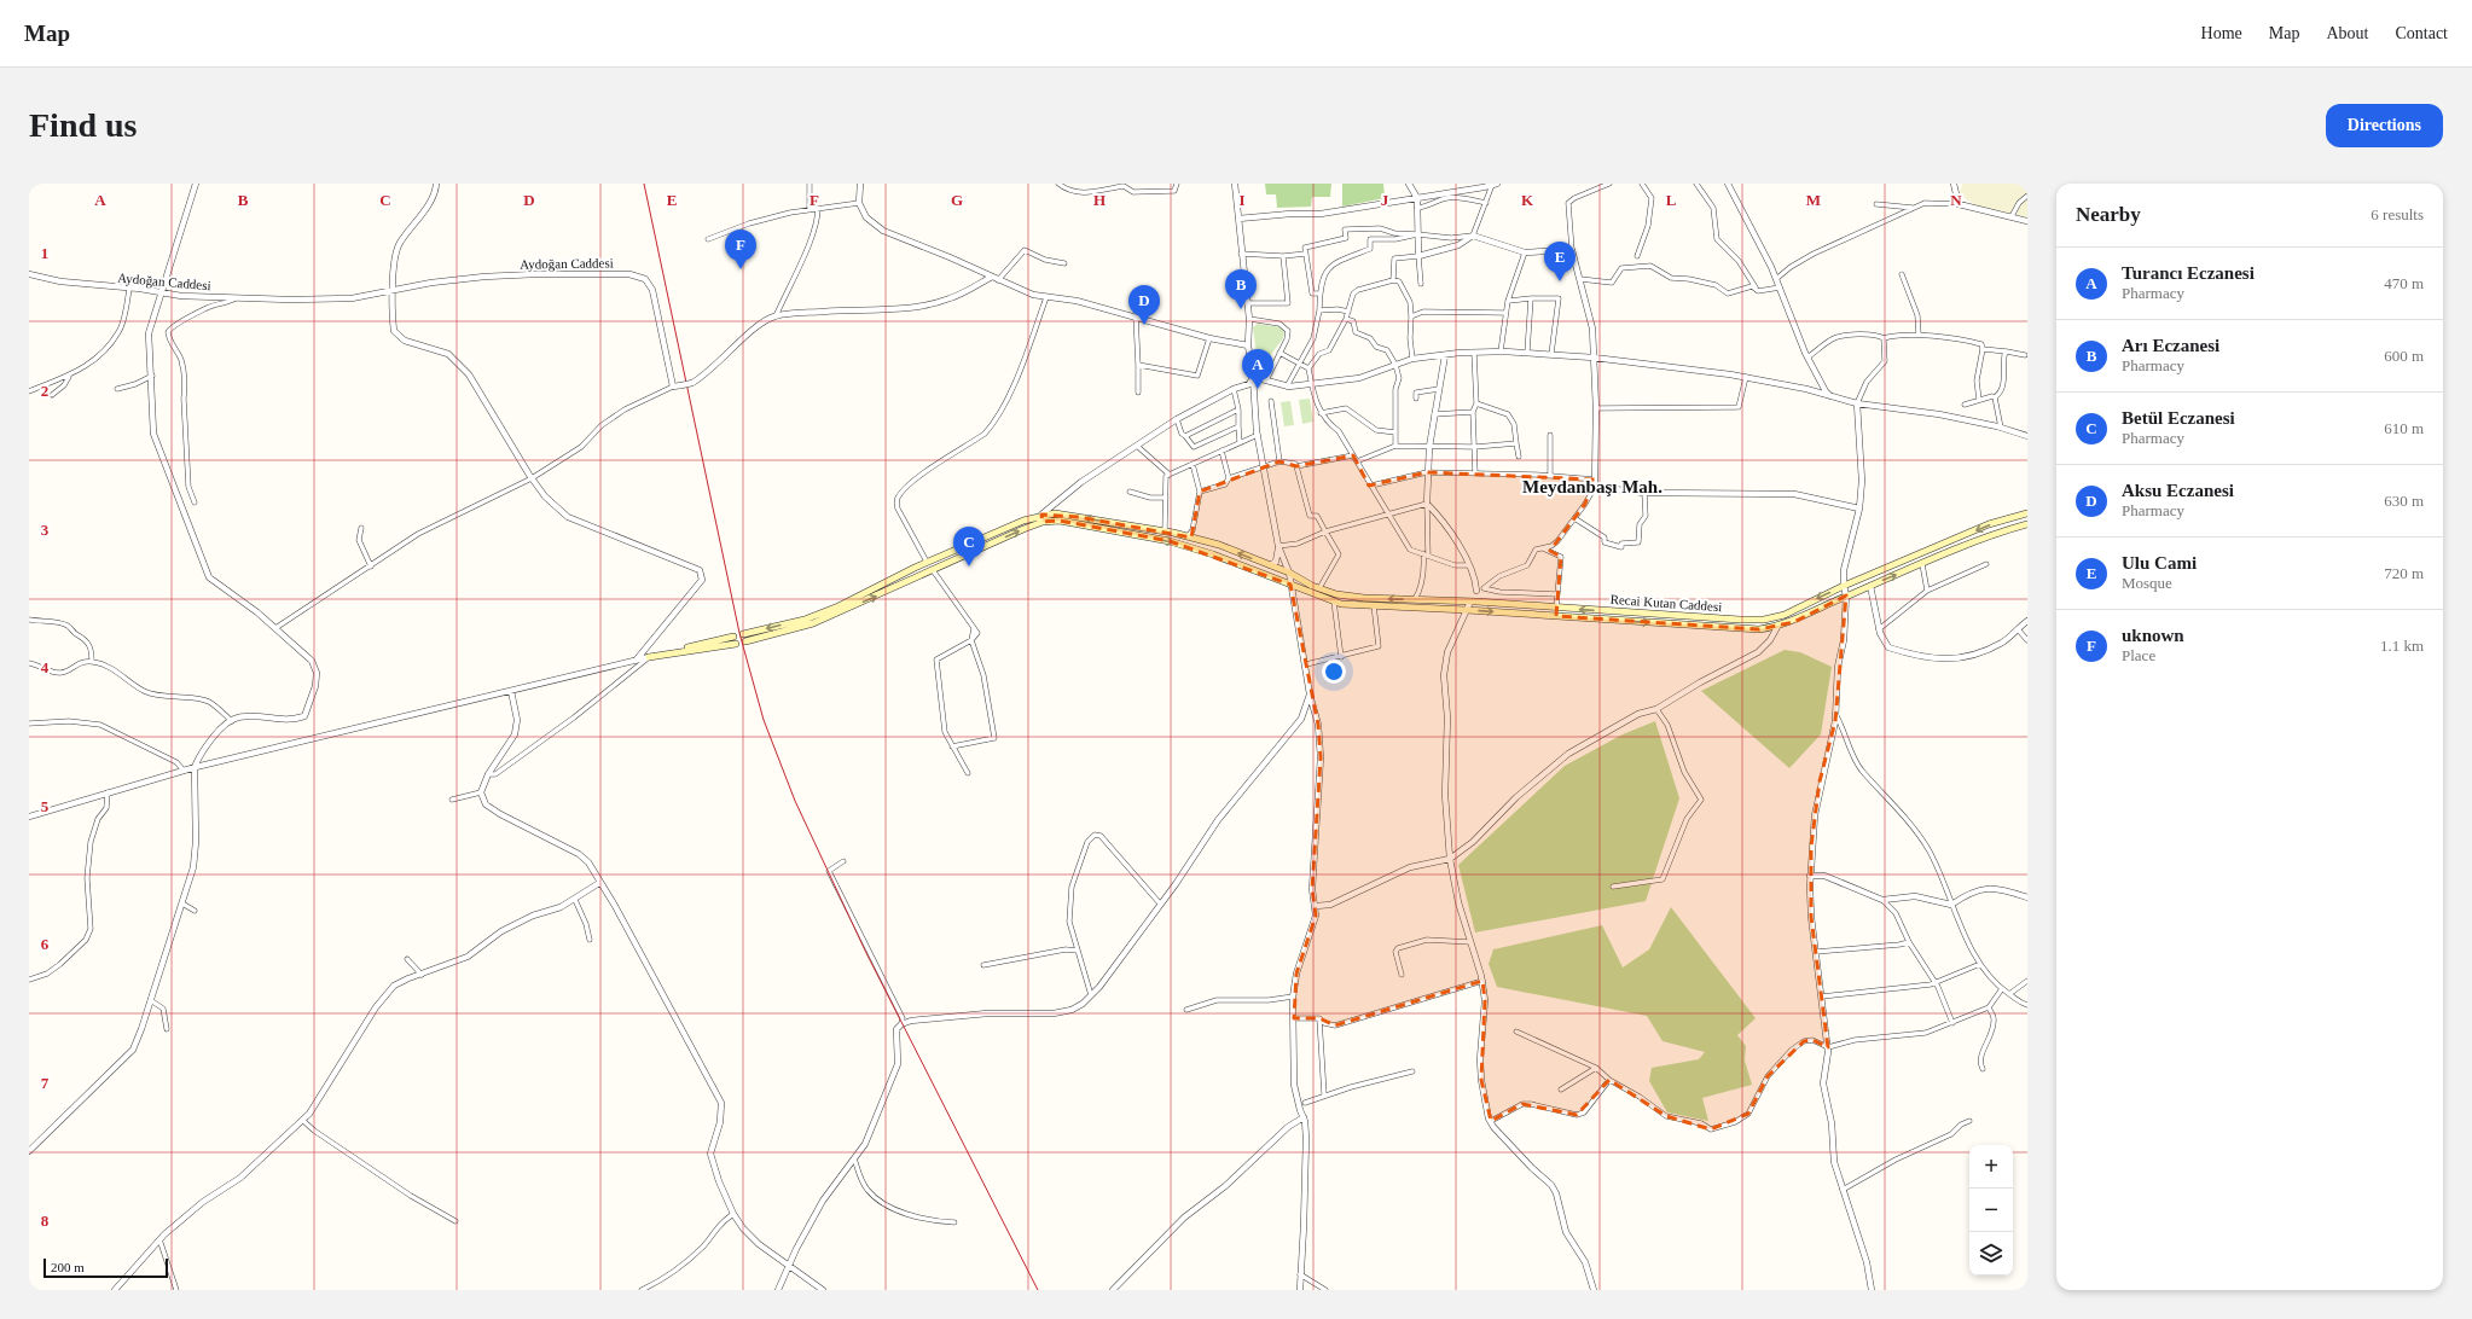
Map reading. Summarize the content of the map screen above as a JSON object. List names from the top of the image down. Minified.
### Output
{"streets":{"main road":["Recai Kutan Caddesi"],"street":["Aydoğan Caddesi"]},"districts":["Meydanbaşı Mah."],"scale_bar":"200 m","page":{"header":"Map","nav":["Home","Map","About","Contact"],"buttons":"Directions","title":"Find us","heading":["Nearby","6 results"],"pins":["F","E","B","D","A","C"],"list":[{"mark":"A","name":"Turancı Eczanesi","note":"Pharmacy","value":"470 m"},{"mark":"B","name":"Arı Eczanesi","note":"Pharmacy","value":"600 m"},{"mark":"C","name":"Betül Eczanesi","note":"Pharmacy","value":"610 m"},{"mark":"D","name":"Aksu Eczanesi","note":"Pharmacy","value":"630 m"},{"mark":"E","name":"Ulu Cami","note":"Mosque","value":"720 m"},{"mark":"F","name":"uknown","note":"Place","value":"1.1 km"}],"map_buttons":["+","−"],"scale":"200 m"},"grid":{"columns":["A","B","C","D","E","F","G","H","I","J","K","L","M","N"],"rows":["1","2","3","4","5","6","7","8"]}}
